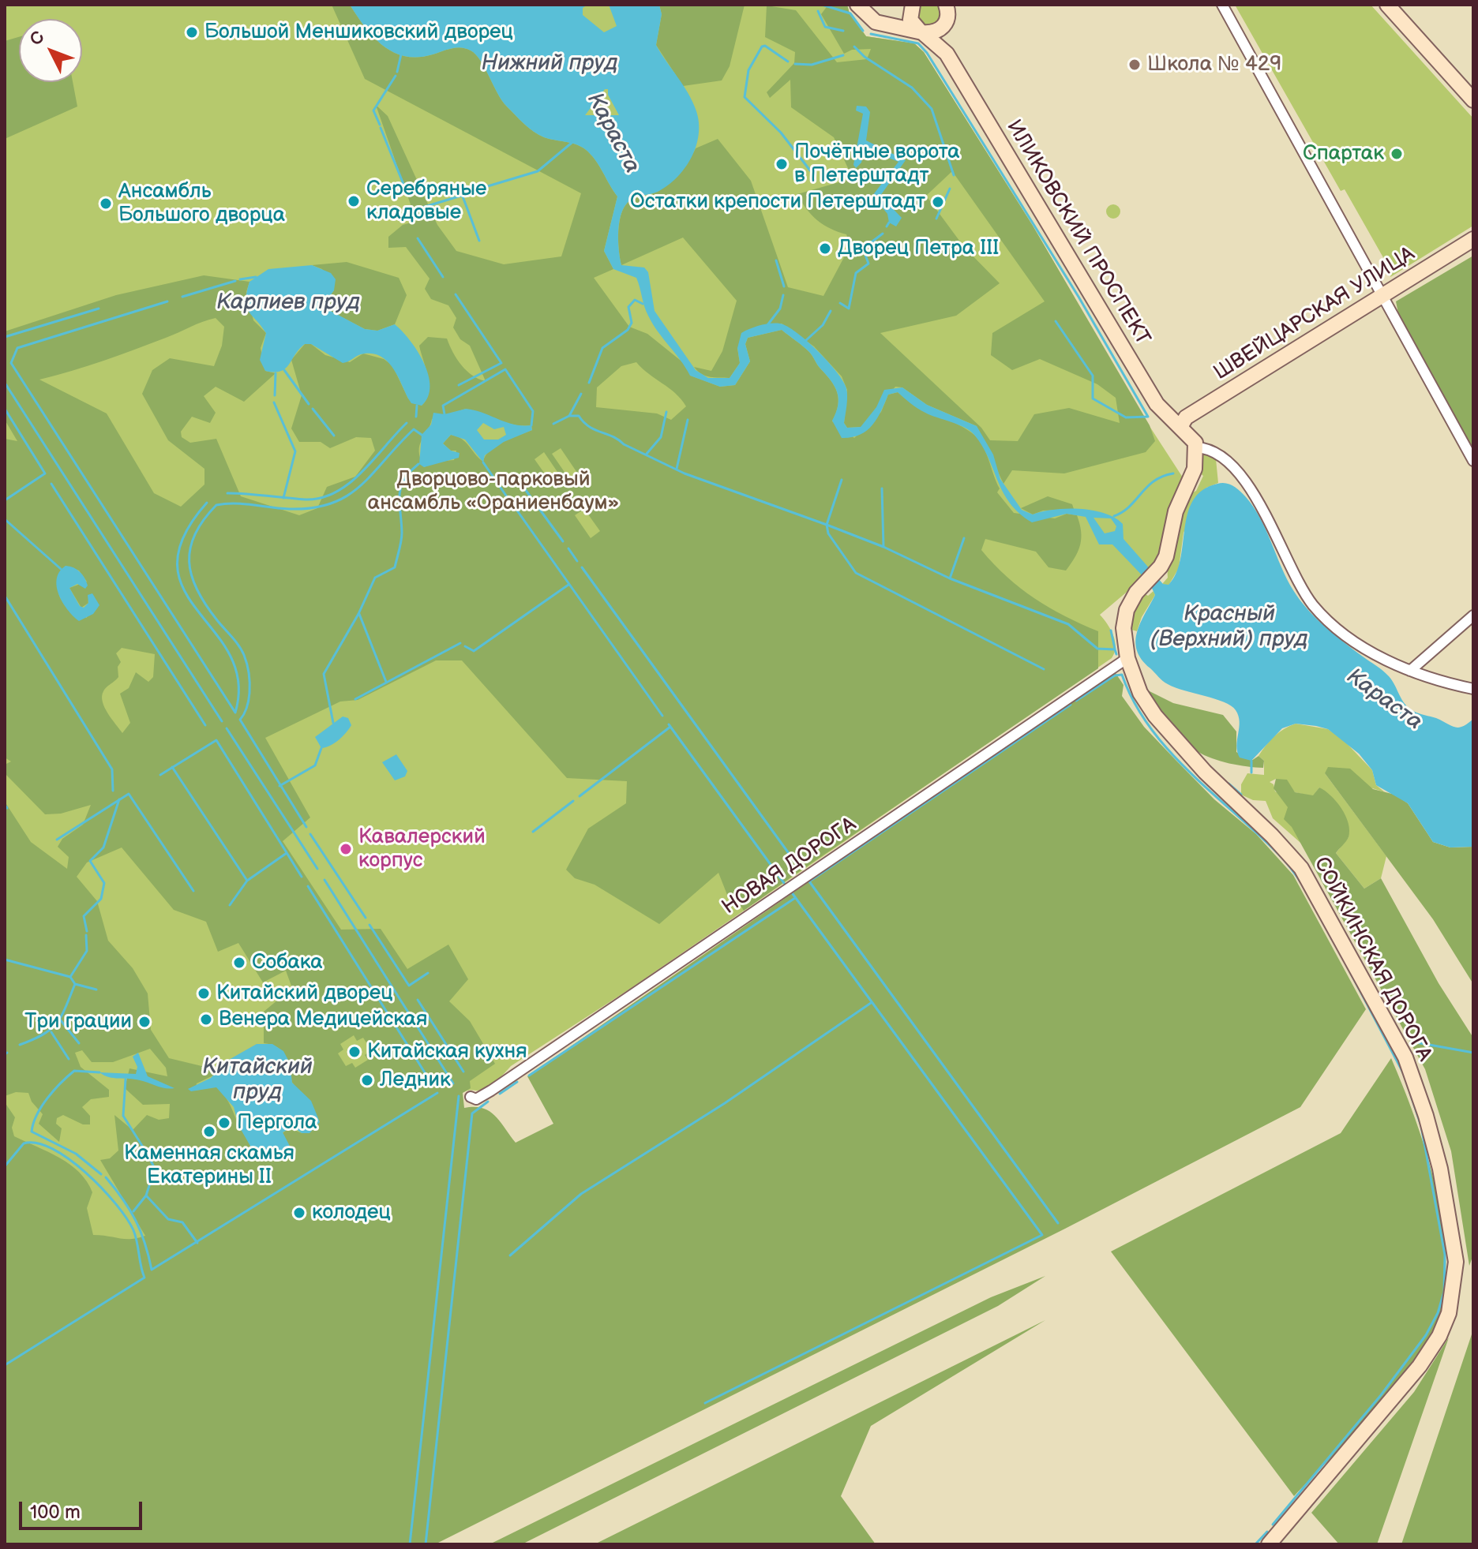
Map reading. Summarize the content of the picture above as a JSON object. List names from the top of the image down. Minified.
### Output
{"streets":{"main road":["ИЛИКОВСКИЙ ПРОСПЕКТ","ШВЕЙЦАРСКАЯ УЛИЦА","СОЙКИНСКАЯ ДОРОГА"],"street":["НОВАЯ ДОРОГА"]},"crossings":[["ИЛИКОВСКИЙ ПРОСПЕКТ","ШВЕЙЦАРСКАЯ УЛИЦА"],["ИЛИКОВСКИЙ ПРОСПЕКТ","СОЙКИНСКАЯ ДОРОГА"],["НОВАЯ ДОРОГА","СОЙКИНСКАЯ ДОРОГА"]],"water":["Нижний пруд","Караста","Карпиев пруд","Красный (Верхний) пруд","Китайский пруд"],"parks":["Дворцово-парковый ансамбль «Ораниенбаум»"],"places":["Большой Меншиковский дворец","Школа № 429","Спартак","Почётные ворота в Петерштадт","Серебряные кладовые","Остатки крепости Петерштадт","Ансамбль Большого дворца","Дворец Петра III","Кавалерский корпус","Собака","Китайский дворец","Венера Медицейская","Три грации","Китайская кухня","Ледник","Пергола","Каменная скамья Екатерины II","колодец"],"scale_bar":"100 m","north":"top left"}
